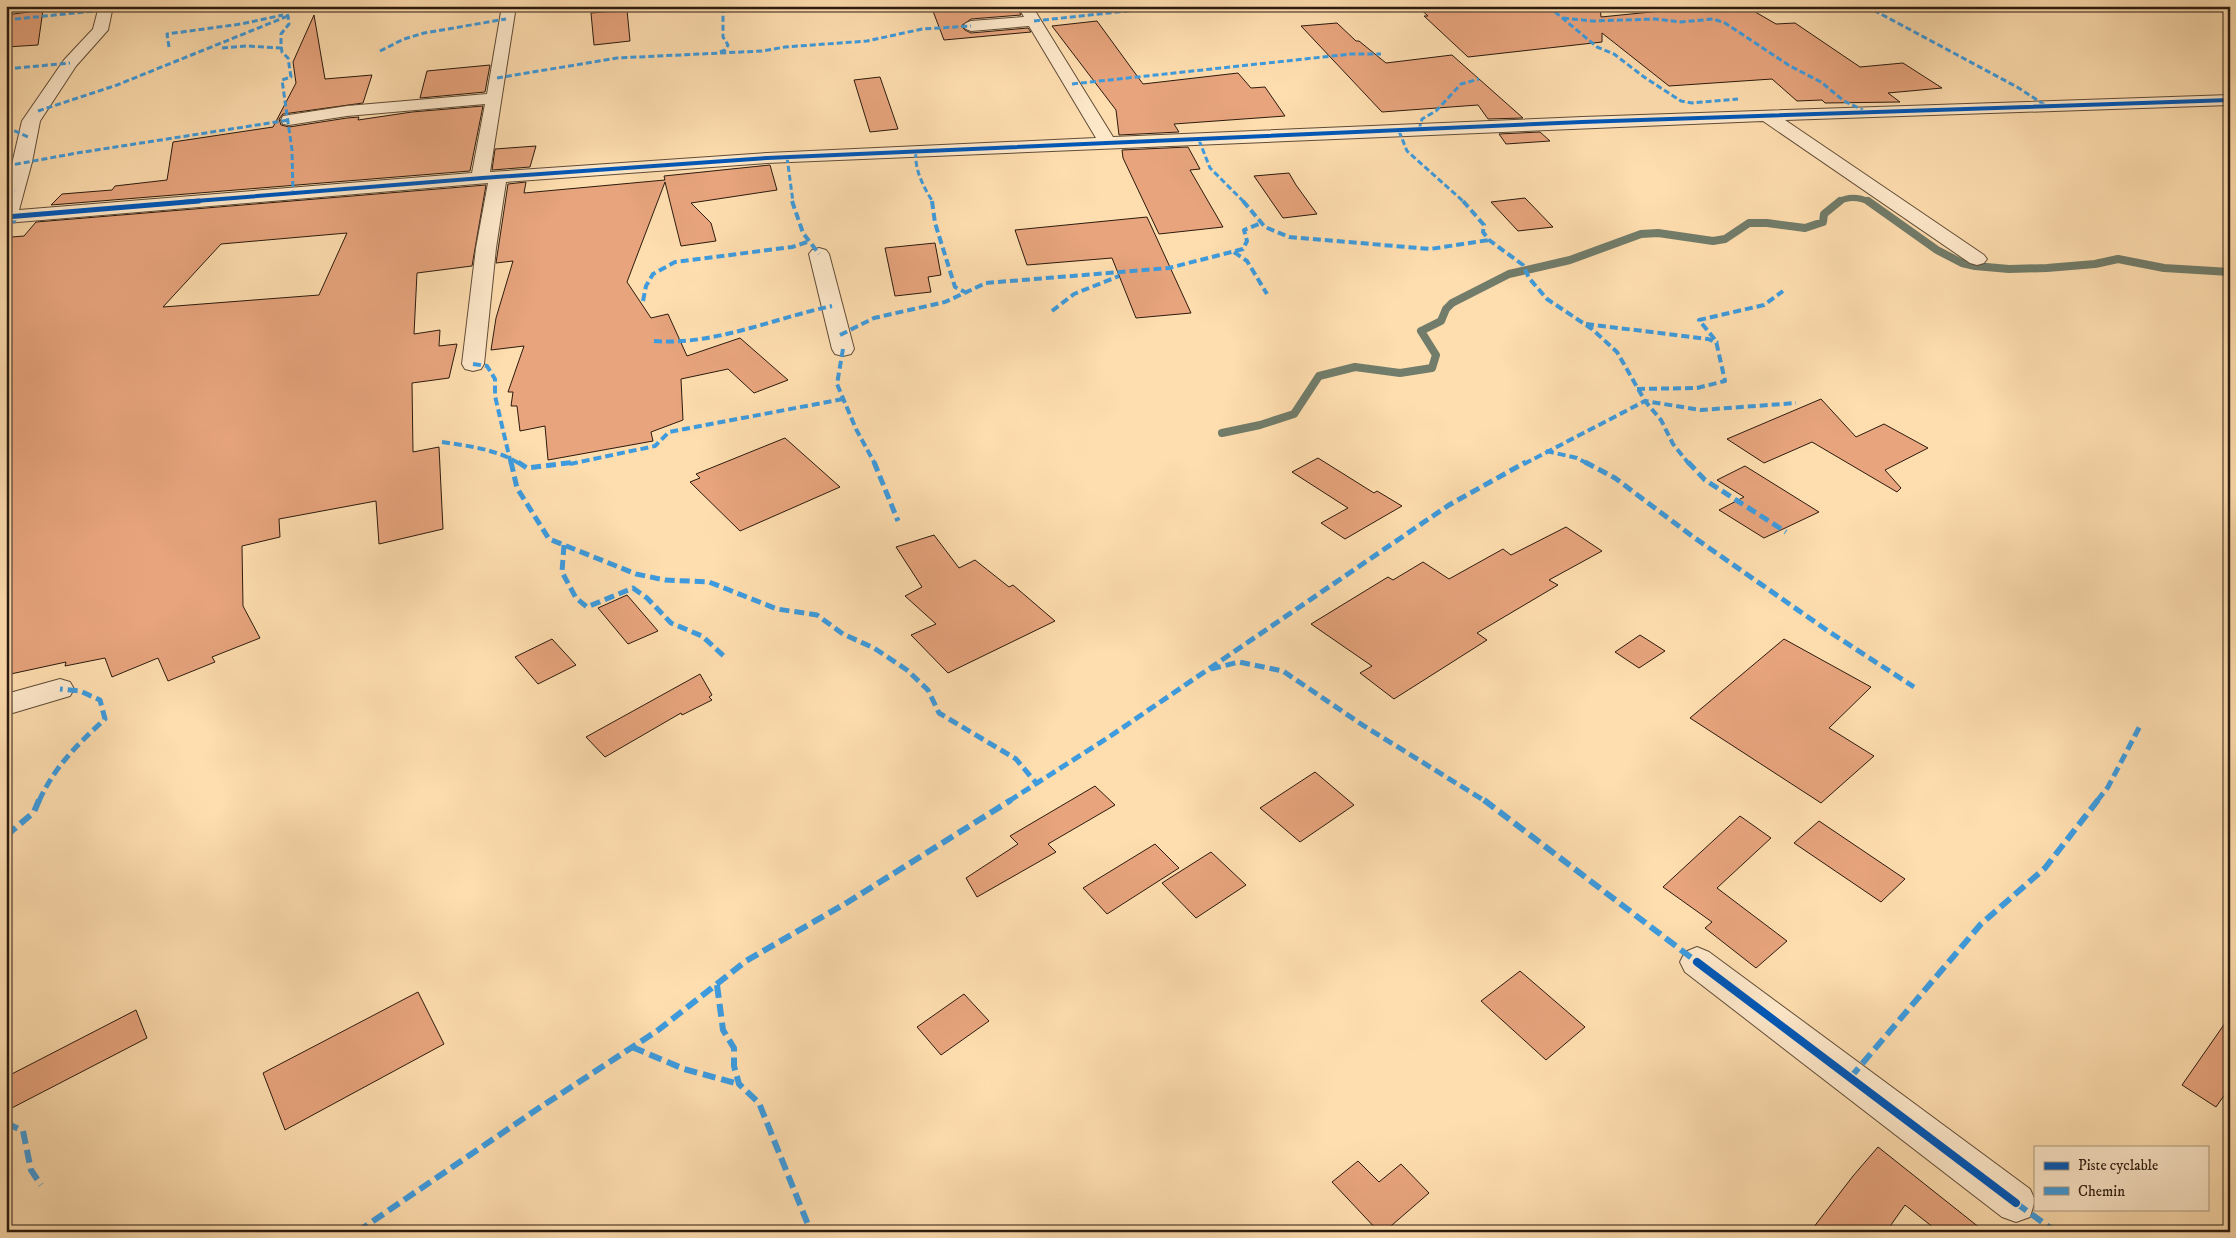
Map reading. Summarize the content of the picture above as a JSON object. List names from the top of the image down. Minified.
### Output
{"legend":["Piste cyclable","Chemin"]}
